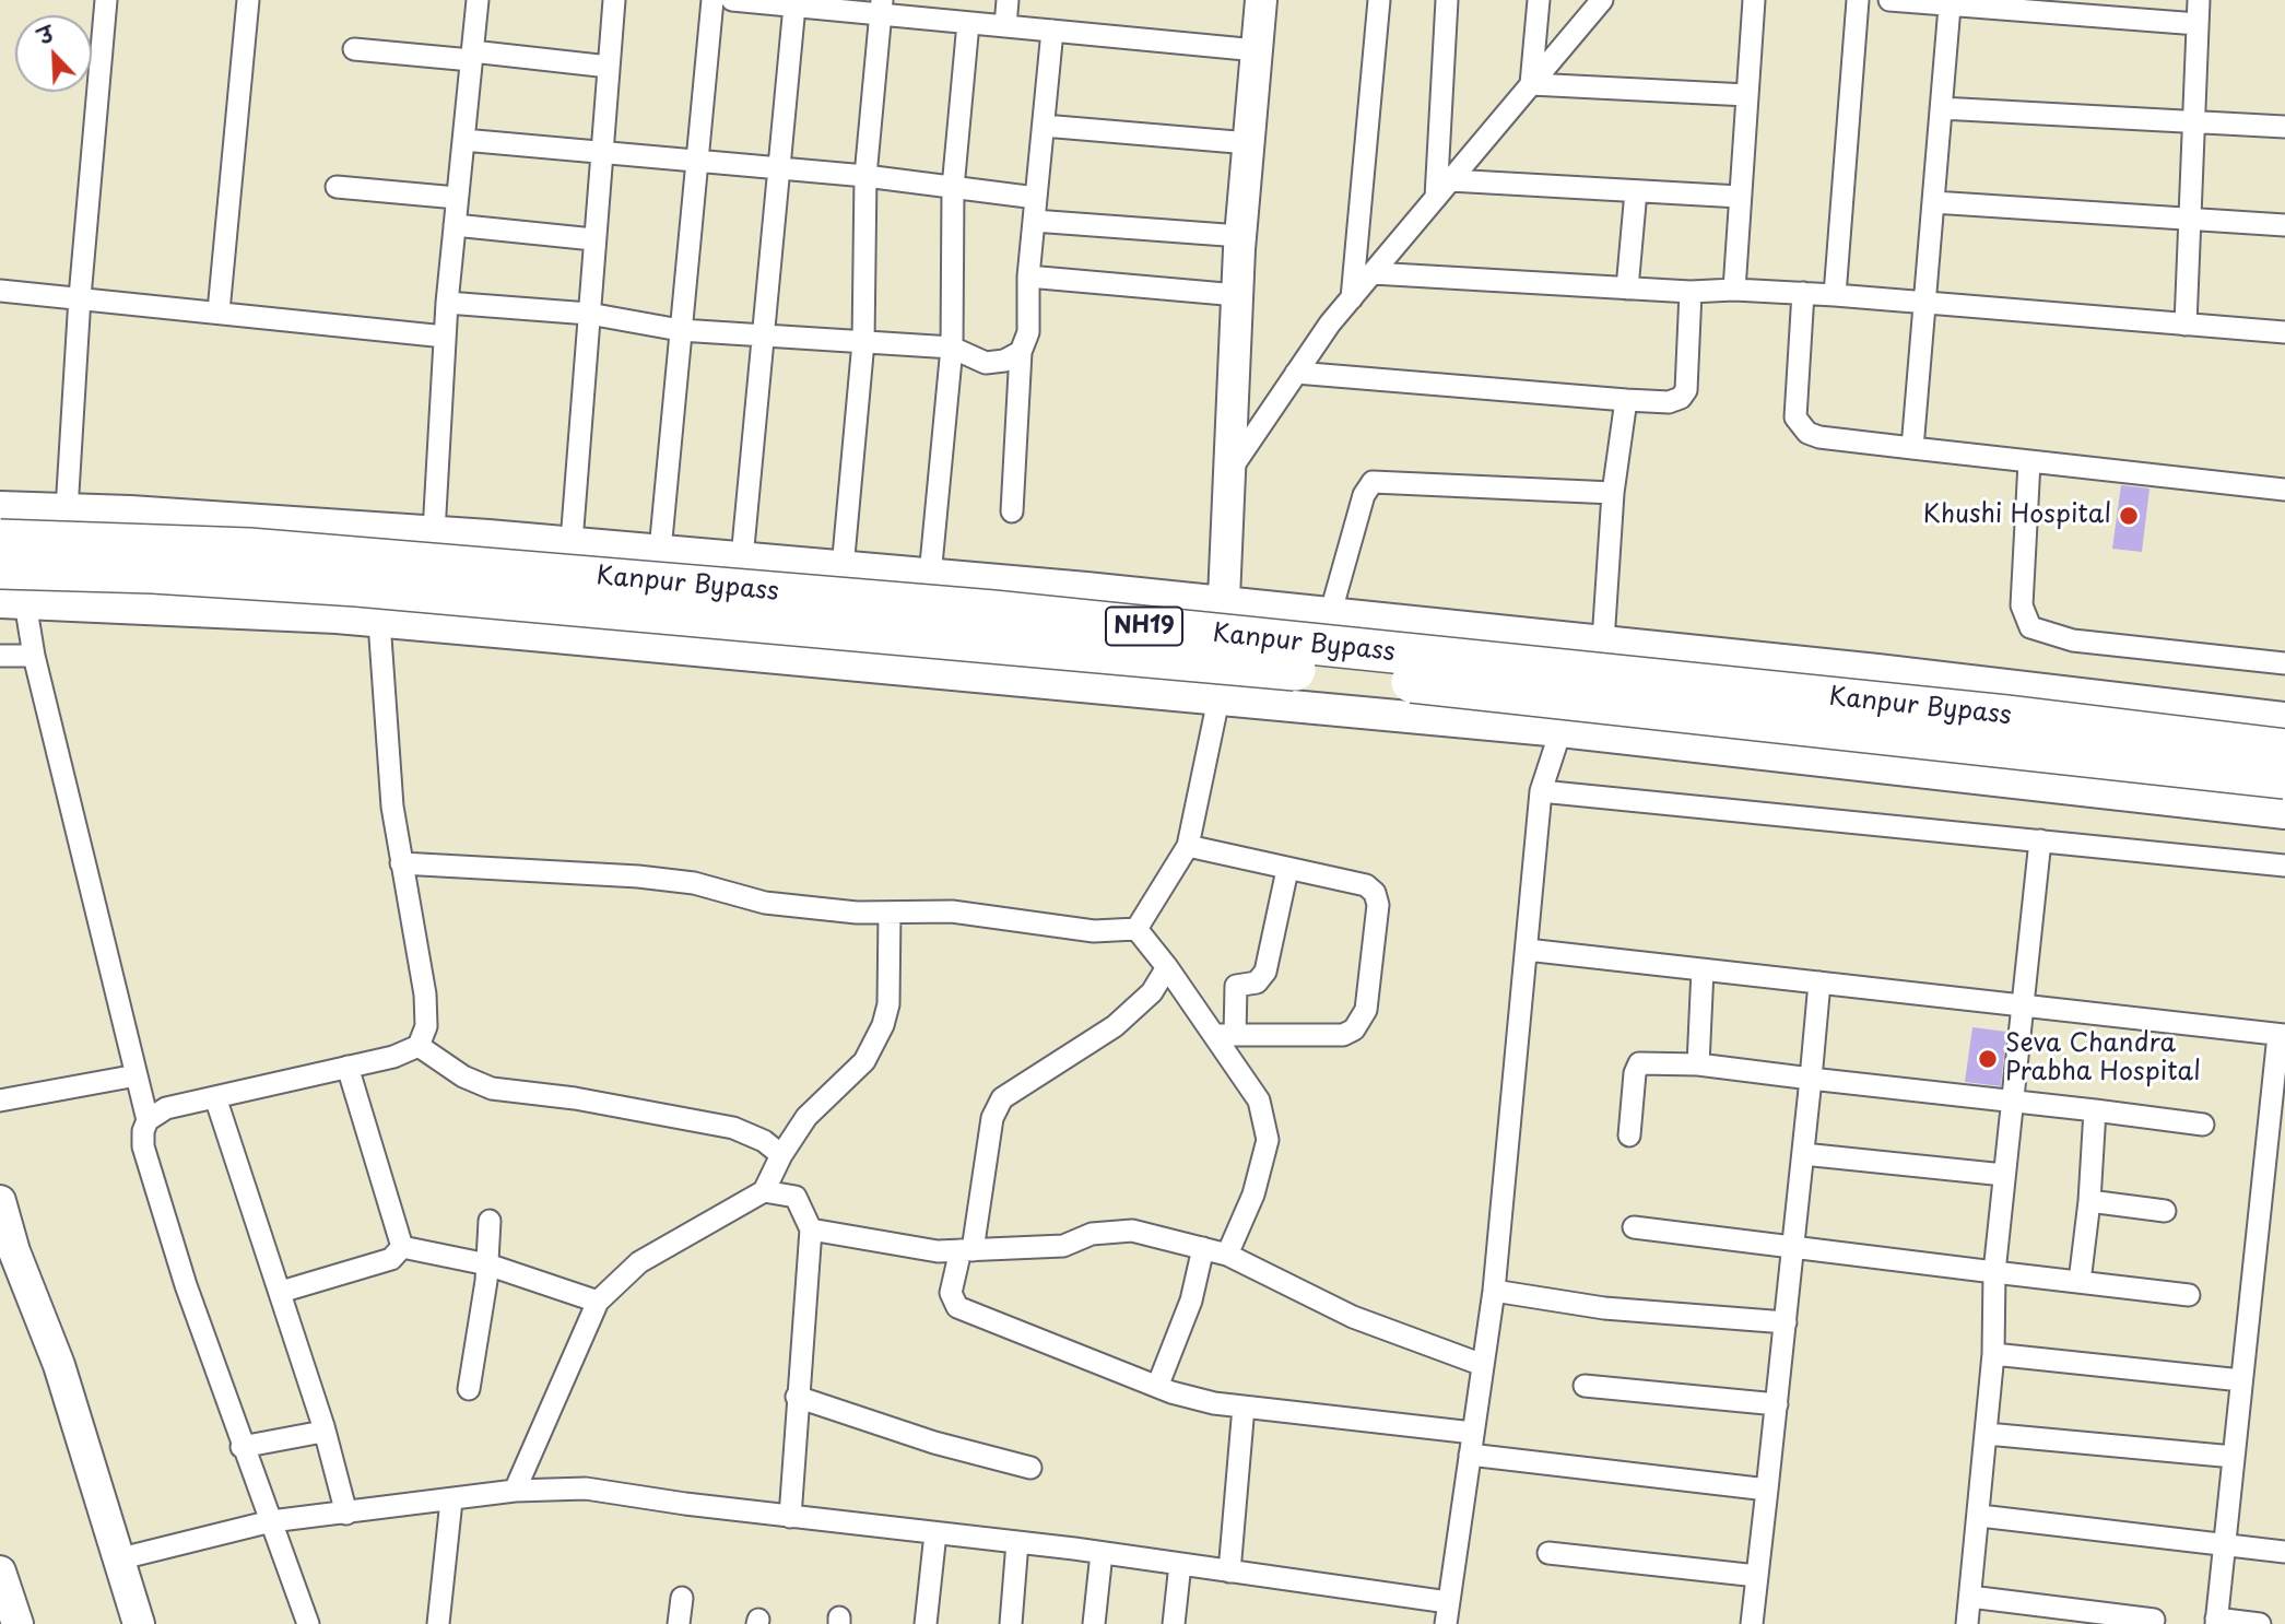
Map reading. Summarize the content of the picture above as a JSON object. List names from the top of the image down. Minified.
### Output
{"streets":{"highway":["Kanpur Bypass","NH19"]},"places":["Khushi Hospital","Seva Chandra Prabha Hospital"],"north":"top left"}
